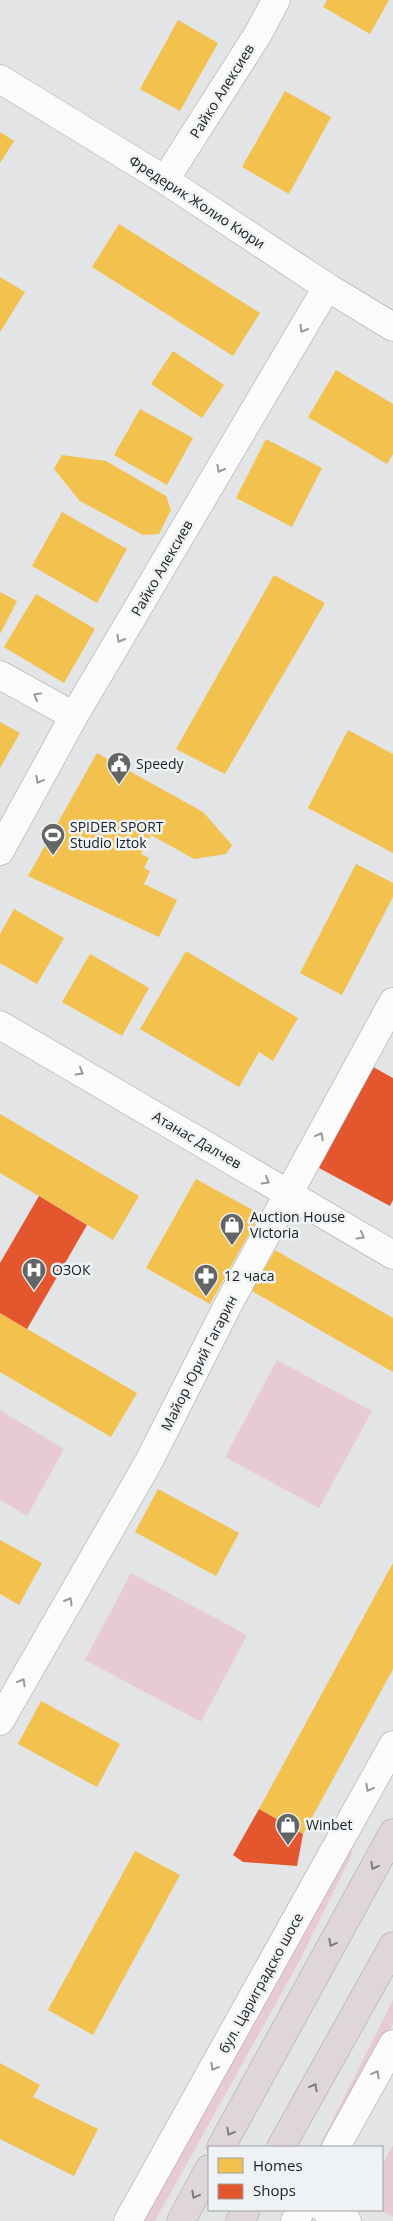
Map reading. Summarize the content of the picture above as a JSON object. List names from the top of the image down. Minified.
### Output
{"streets":{"street":["Райко Алексиев","Фредерик Жолио Кюри","Атанас Далчев","Майор Юрий Гагарин","бул. Цариградско шосе"]},"crossings":[["Райко Алексиев","Фредерик Жолио Кюри"],["Атанас Далчев","Майор Юрий Гагарин"]],"one_way":["Райко Алексиев","Атанас Далчев","Майор Юрий Гагарин","бул. Цариградско шосе"],"places":{"public building":["Speedy"],"sports":["SPIDER SPORT Studio Iztok"],"shop":["Auction House Victoria","Winbet"],"hospital":["ОЗОК"],"pharmacy":["12 часа"]},"legend":["Homes","Shops"]}
